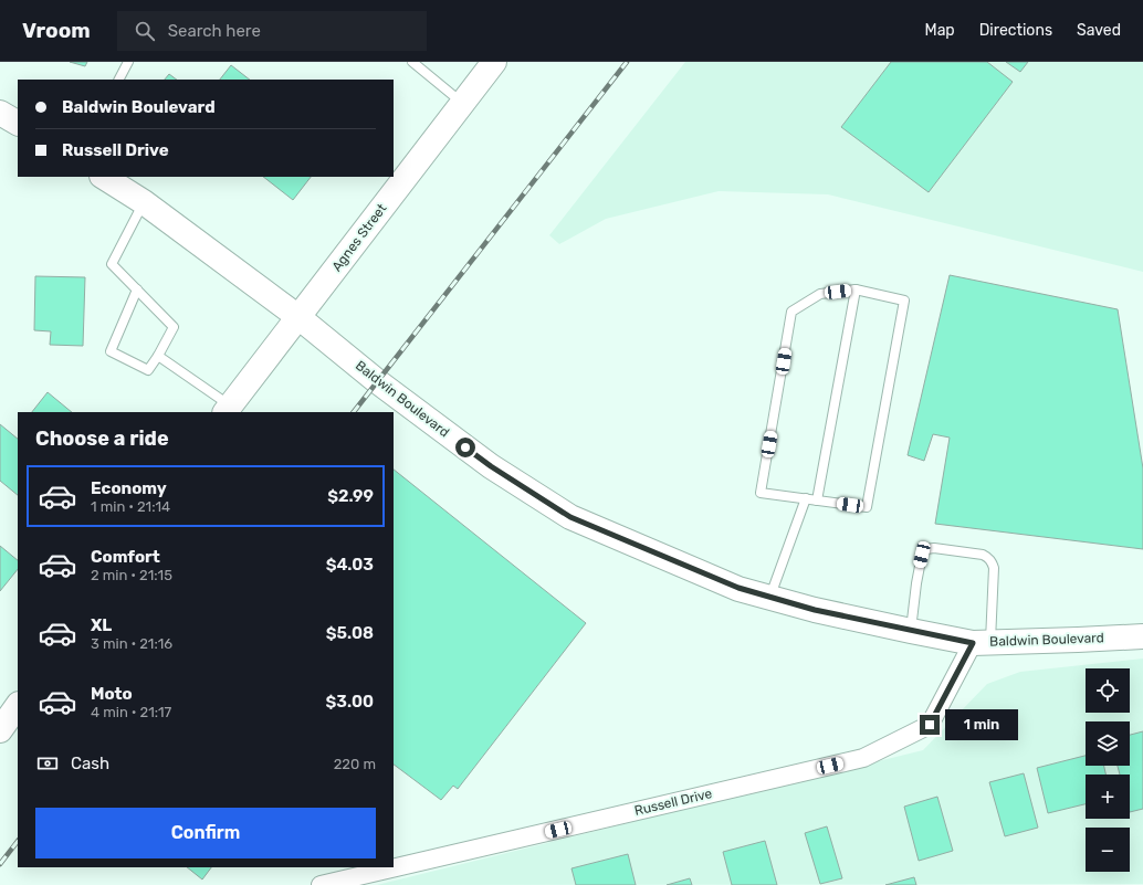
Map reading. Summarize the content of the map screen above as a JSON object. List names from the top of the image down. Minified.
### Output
{"streets":{"main road":["Agnes Street","Baldwin Boulevard"],"street":["Russell Drive"]},"crossings":[["Agnes Street","Baldwin Boulevard"],["Baldwin Boulevard","Russell Drive"]],"page":{"header":"Vroom","search":"Search here","nav":["Map","Directions","Saved"],"banner":["Baldwin Boulevard","Russell Drive"],"heading":"Choose a ride","list":[{"name":"Economy","note":"1 min · 21:14","value":"$2.99"},{"name":"Comfort","note":"2 min · 21:15","value":"$4.03"},{"name":"XL","note":"3 min · 21:16","value":"$5.08"},{"name":"Moto","note":"4 min · 21:17","value":"$3.00"}],"map_buttons":["+","−"],"bubble":"1 min","pay":["Cash","220 m"],"buttons":"Confirm"}}
